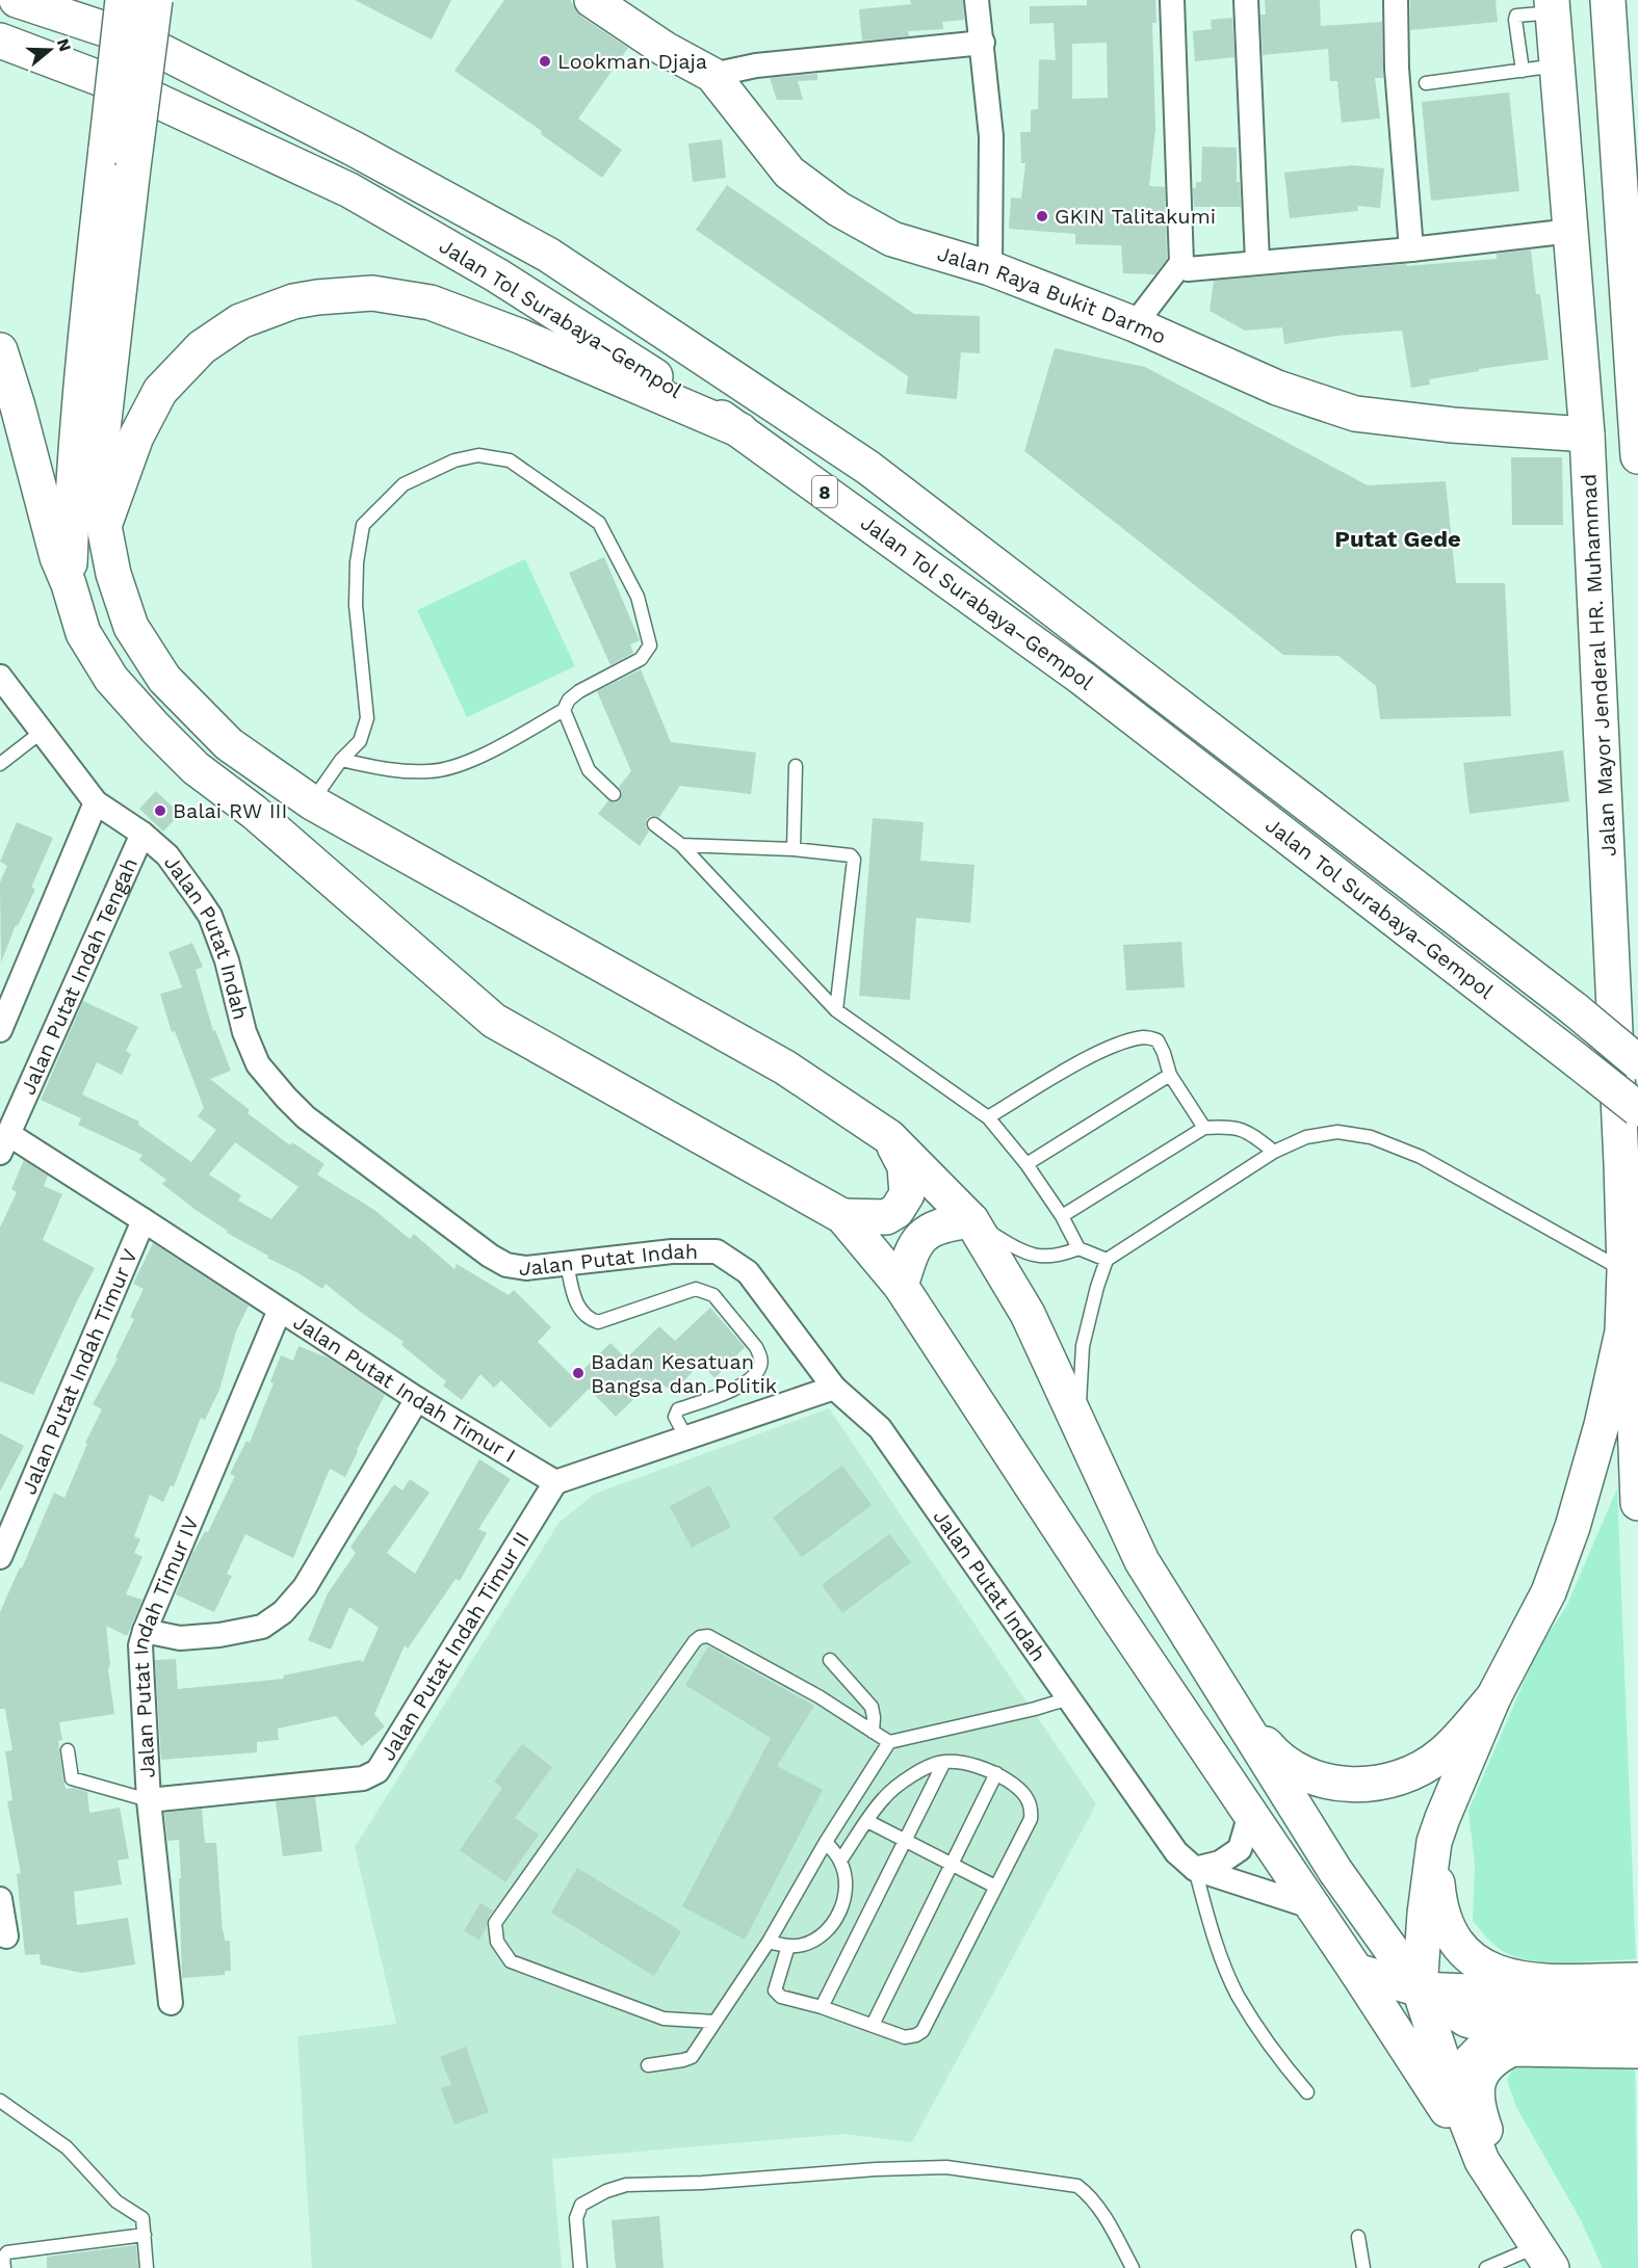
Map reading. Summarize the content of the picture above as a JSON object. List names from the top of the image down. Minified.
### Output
{"streets":{"main road":["Jalan Raya Bukit Darmo","Jalan Tol Surabaya–Gempol","8","Jalan Mayor Jenderal HR. Muhammad"],"street":["Jalan Putat Indah","Jalan Putat Indah Tengah","Jalan Putat Indah Timur V","Jalan Putat Indah Timur I","Jalan Putat Indah Timur II","Jalan Putat Indah Timur IV"]},"crossings":[["Jalan Raya Bukit Darmo","Jalan Mayor Jenderal HR. Muhammad"],["Jalan Putat Indah","Jalan Putat Indah Tengah"],["Jalan Putat Indah Tengah","Jalan Putat Indah Timur I"],["Jalan Putat Indah Timur V","Jalan Putat Indah Timur I"],["Jalan Putat Indah Timur I","Jalan Putat Indah Timur II"],["Jalan Putat Indah Timur I","Jalan Putat Indah Timur IV"],["Jalan Putat Indah Timur II","Jalan Putat Indah Timur IV"]],"districts":["Putat Gede"],"places":["Lookman Djaja","GKIN Talitakumi","Balai RW III","Badan Kesatuan Bangsa dan Politik"],"north":"right"}
